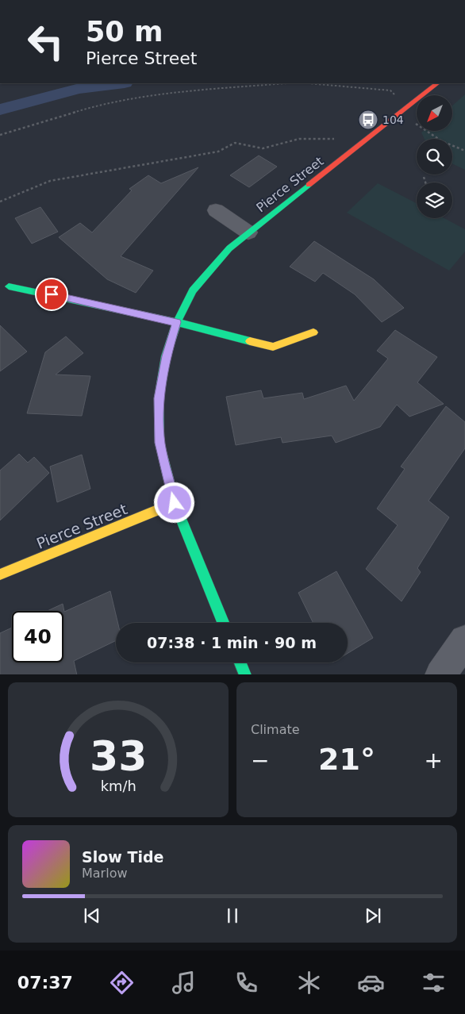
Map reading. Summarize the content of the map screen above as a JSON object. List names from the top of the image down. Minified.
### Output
{"streets":{"street":["Pierce Street"]},"places":{"bus stop":["104"]},"north":"bottom left","page":{"turn":["50 m","Pierce Street"],"limit":"40","trip":"07:38 · 1 min · 90 m","tile":"Climate","heat":["−","21°","+"],"song":["Slow Tide","Marlow"],"tabs":"07:37","gauge":["33","km/h"]}}
